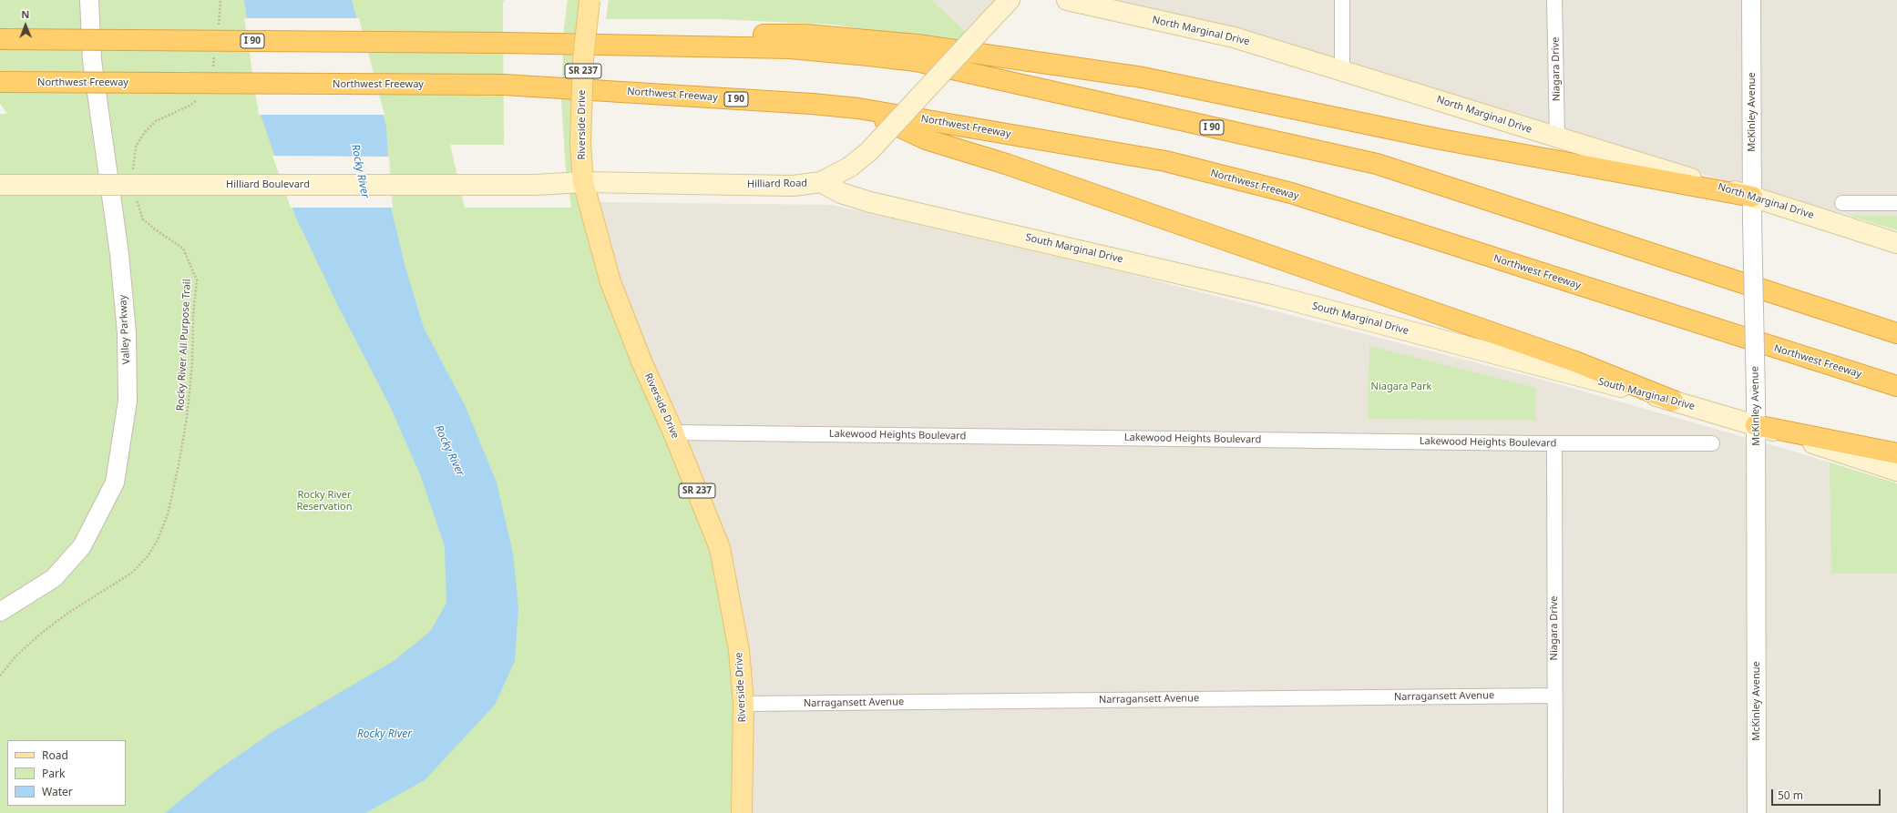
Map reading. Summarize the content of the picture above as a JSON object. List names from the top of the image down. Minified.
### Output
{"streets":{"highway":["I 90","Northwest Freeway"],"main road":["North Marginal Drive","SR 237","Riverside Drive","Hilliard Road","Hilliard Boulevard","South Marginal Drive"],"street":["Niagara Drive","McKinley Avenue","Valley Parkway","Lakewood Heights Boulevard","Narragansett Avenue"],"path":["Rocky River All Purpose Trail"]},"crossings":[["North Marginal Drive","Niagara Drive"],["North Marginal Drive","McKinley Avenue"],["Niagara Drive","Lakewood Heights Boulevard"],["Niagara Drive","Narragansett Avenue"],["McKinley Avenue","South Marginal Drive"],["Riverside Drive","Hilliard Road"],["Riverside Drive","Lakewood Heights Boulevard"],["Riverside Drive","Narragansett Avenue"],["Hilliard Road","Hilliard Boulevard"],["Hilliard Road","South Marginal Drive"]],"water":["Rocky River"],"parks":["Niagara Park","Rocky River Reservation"],"legend":["Road","Park","Water"],"scale_bar":"50 m","north":"top"}
